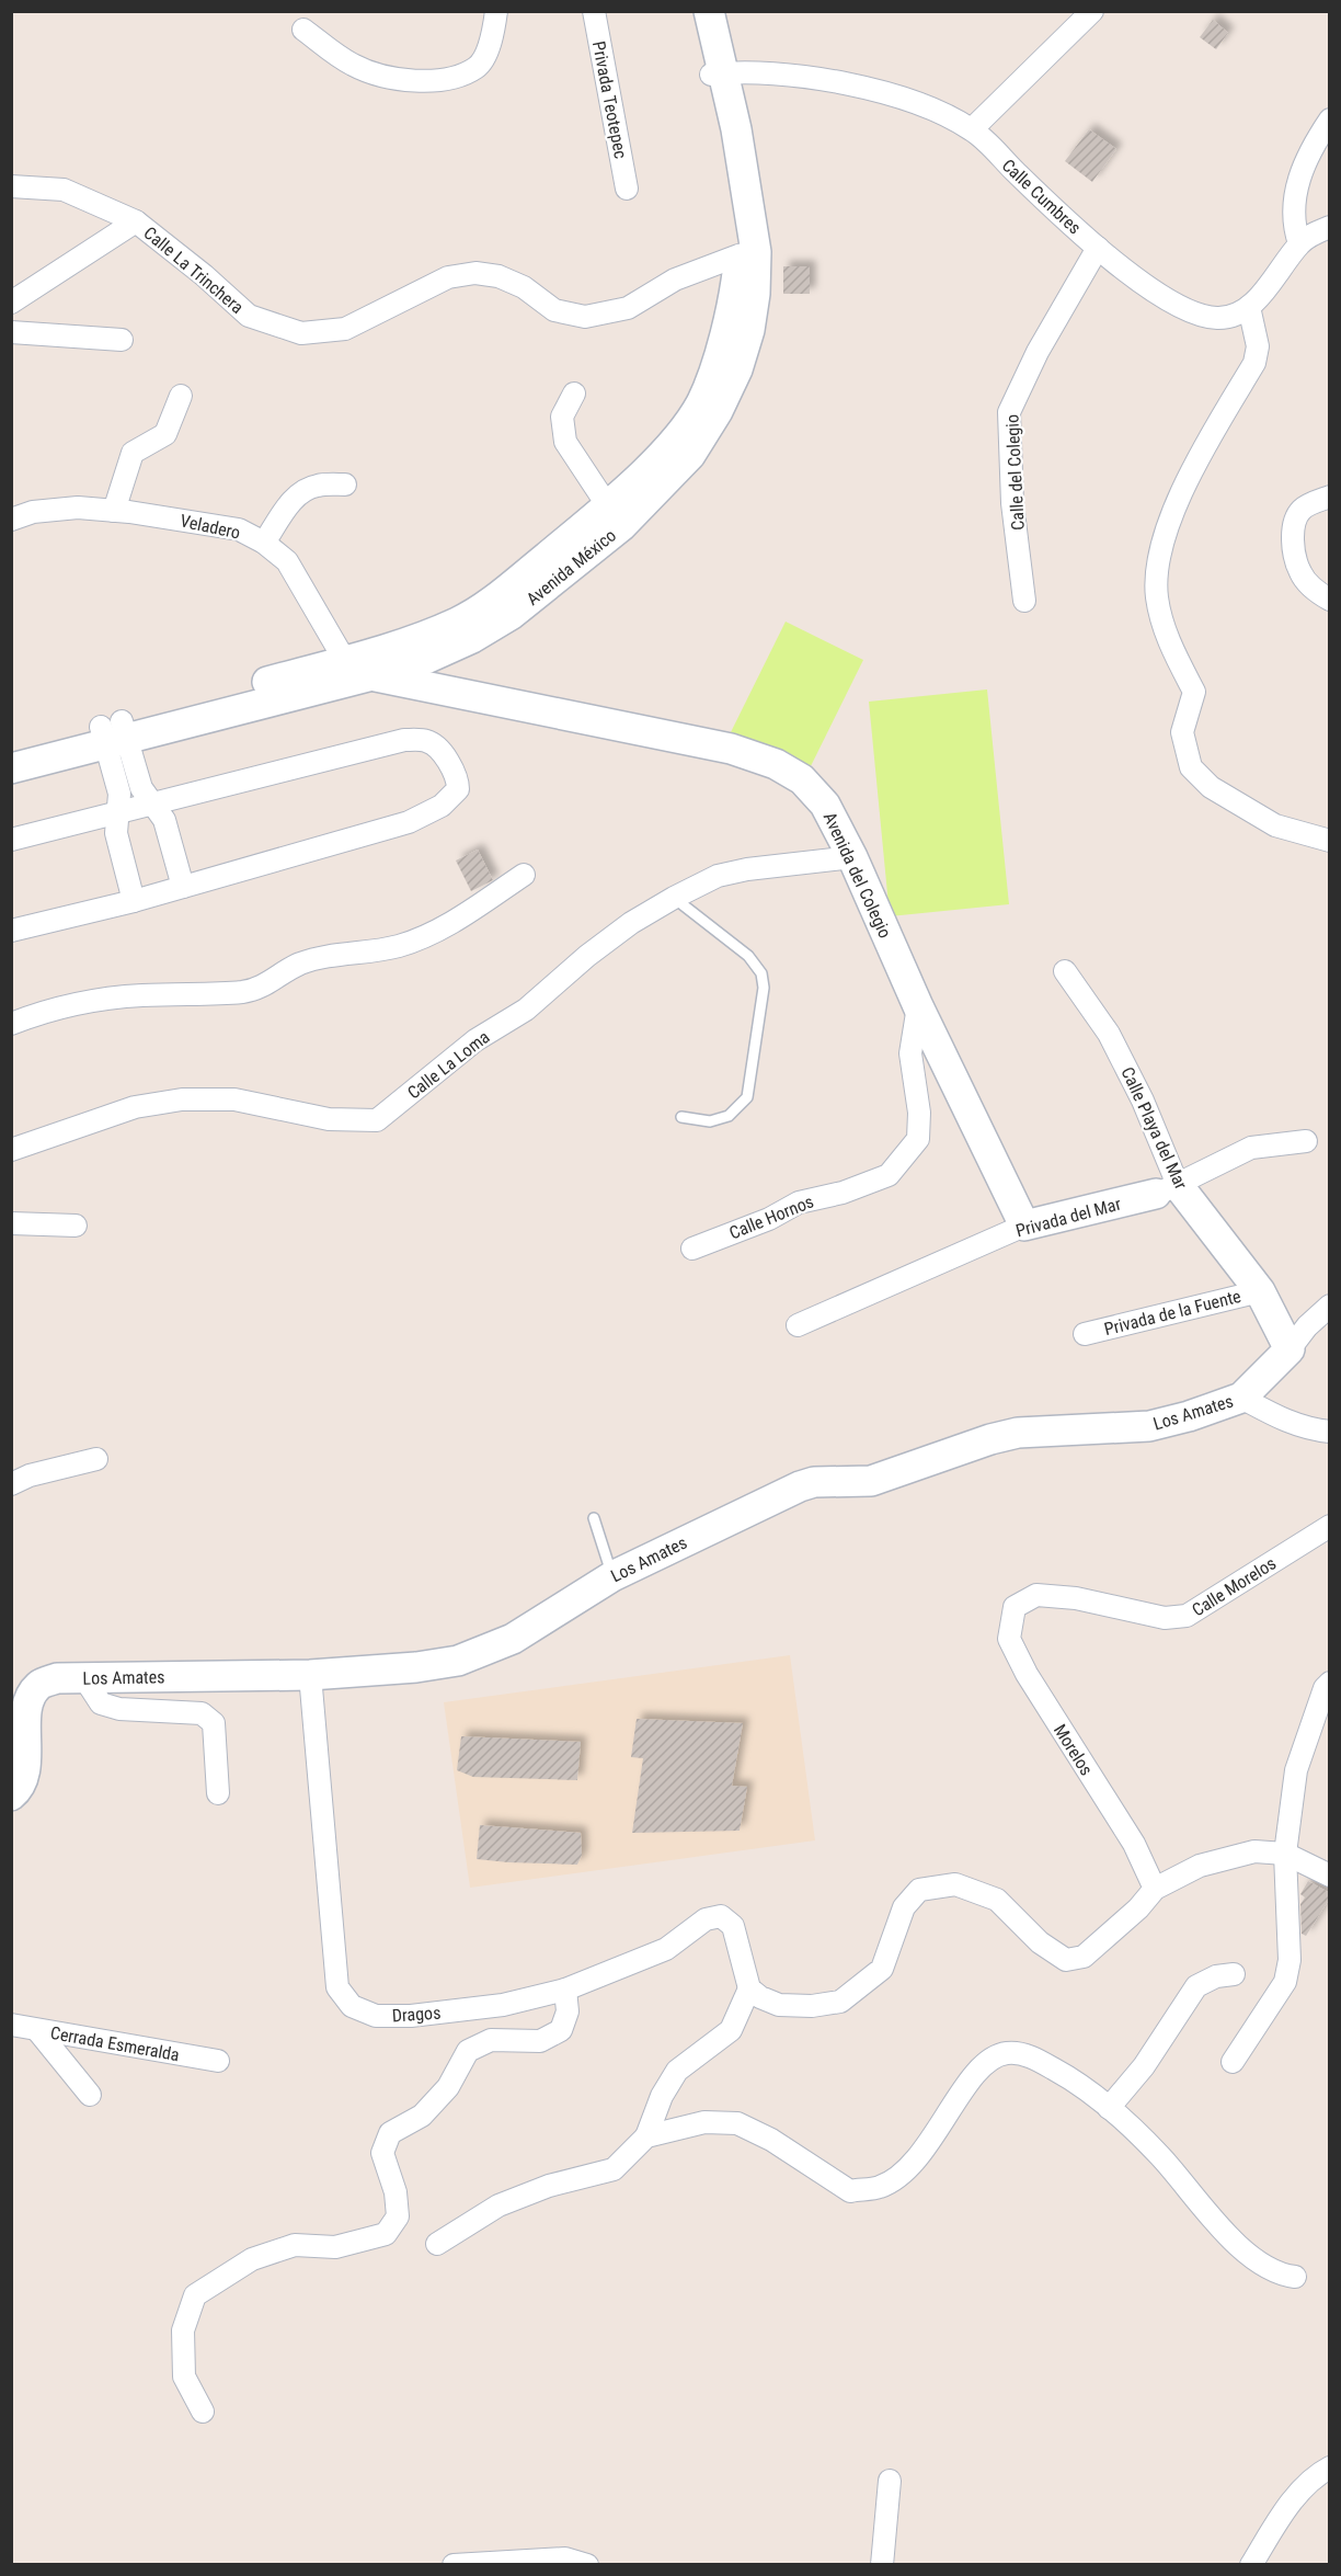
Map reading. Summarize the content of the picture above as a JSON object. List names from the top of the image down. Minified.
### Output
{"streets":{"street":["Privada Teotepec","Calle Cumbres","Calle La Trinchera","Calle del Colegio","Veladero","Avenida México","Avenida del Colegio","Calle La Loma","Calle Playa del Mar","Calle Hornos","Privada del Mar","Privada de la Fuente","Los Amates","Calle Morelos","Morelos","Dragos","Cerrada Esmeralda"]},"crossings":[["Calle Cumbres","Calle del Colegio"],["Calle Cumbres","Avenida México"],["Calle La Trinchera","Avenida México"],["Veladero","Avenida México"],["Veladero","Avenida del Colegio"],["Avenida México","Avenida del Colegio"],["Avenida del Colegio","Calle La Loma"],["Avenida del Colegio","Calle Hornos"],["Avenida del Colegio","Privada del Mar"],["Calle Playa del Mar","Privada del Mar"],["Calle Playa del Mar","Privada de la Fuente"],["Calle Playa del Mar","Los Amates"],["Los Amates","Dragos"],["Calle Morelos","Morelos"]]}
